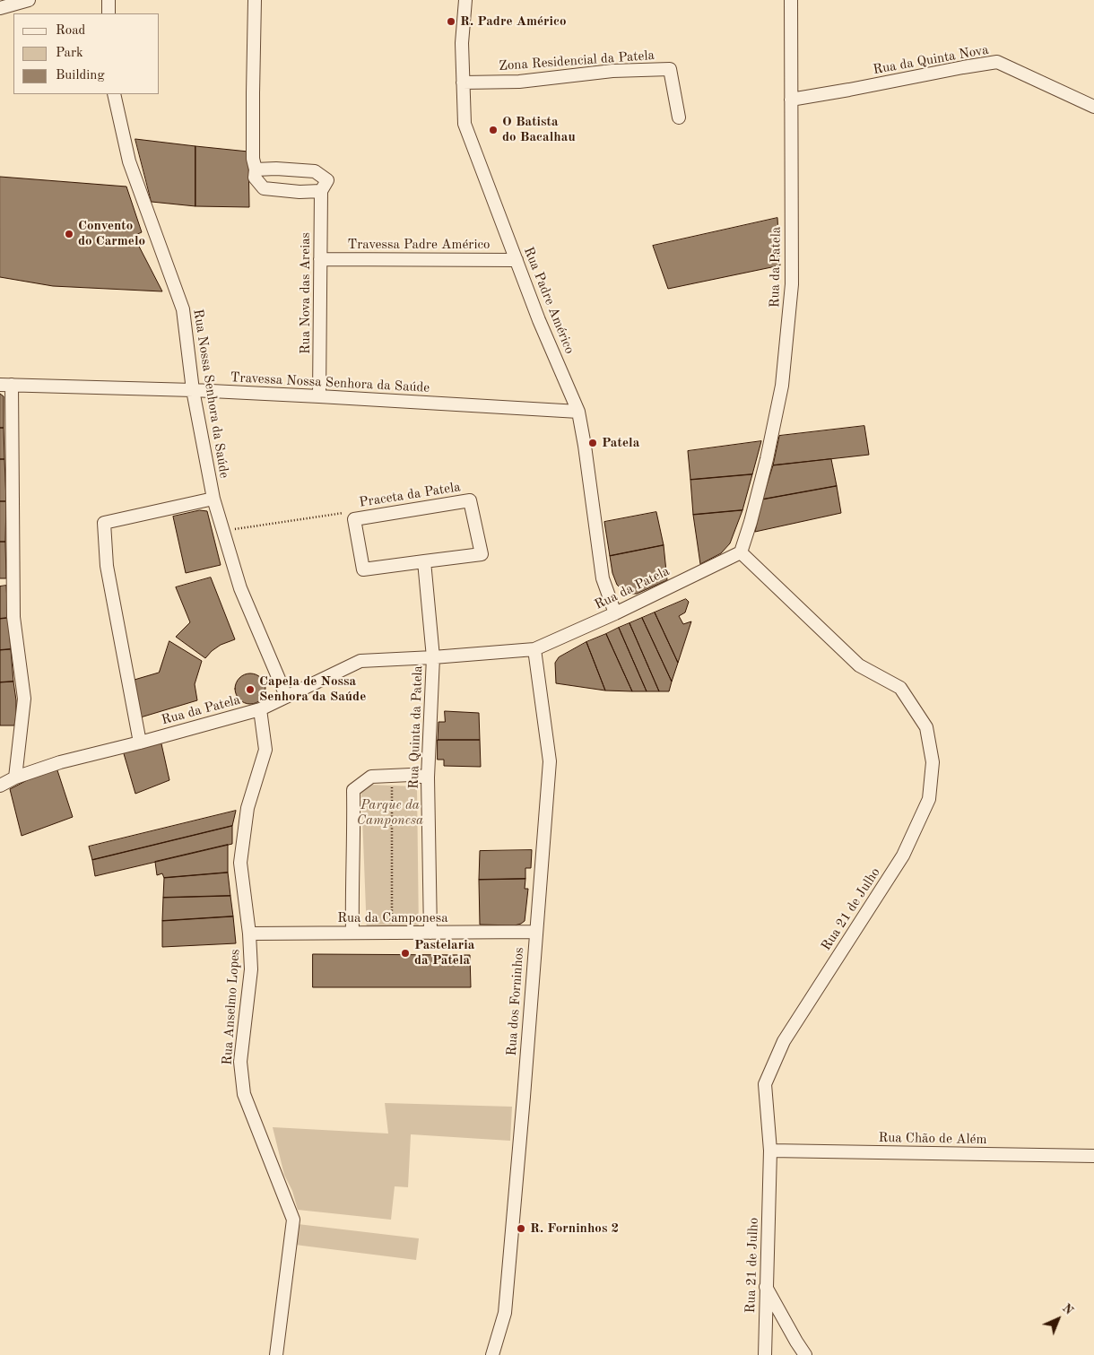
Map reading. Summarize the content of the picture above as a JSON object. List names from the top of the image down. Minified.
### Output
{"streets":{"street":["Rua da Quinta Nova","Zona Residencial da Patela","Travessa Padre Américo","Rua da Patela","Rua Nova das Areias","Rua Padre Américo","Travessa Nossa Senhora da Saúde","Rua Nossa Senhora da Saúde","Praceta da Patela","Rua Quinta da Patela","Rua 21 de Julho","Rua da Camponesa","Rua dos Forninhos","Rua Anselmo Lopes","Rua Chão de Além"]},"crossings":[["Rua da Quinta Nova","Rua da Patela"],["Zona Residencial da Patela","Rua Padre Américo"],["Travessa Padre Américo","Rua Nova das Areias"],["Travessa Padre Américo","Rua Padre Américo"],["Rua da Patela","Rua Padre Américo"],["Rua da Patela","Rua Nossa Senhora da Saúde"],["Rua da Patela","Rua Quinta da Patela"],["Rua da Patela","Rua 21 de Julho"],["Rua da Patela","Rua dos Forninhos"],["Rua da Patela","Rua Anselmo Lopes"],["Rua Nova das Areias","Travessa Nossa Senhora da Saúde"],["Rua Padre Américo","Travessa Nossa Senhora da Saúde"],["Travessa Nossa Senhora da Saúde","Rua Nossa Senhora da Saúde"],["Rua Quinta da Patela","Rua da Camponesa"],["Rua 21 de Julho","Rua Chão de Além"],["Rua da Camponesa","Rua dos Forninhos"],["Rua da Camponesa","Rua Anselmo Lopes"]],"parks":["Parque da Camponesa"],"places":["R. Padre Américo","O Batista do Bacalhau","Convento do Carmelo","Patela","Capela de Nossa Senhora da Saúde","Pastelaria da Patela","R. Forninhos 2"],"legend":["Road","Park","Building"],"north":"top right"}
